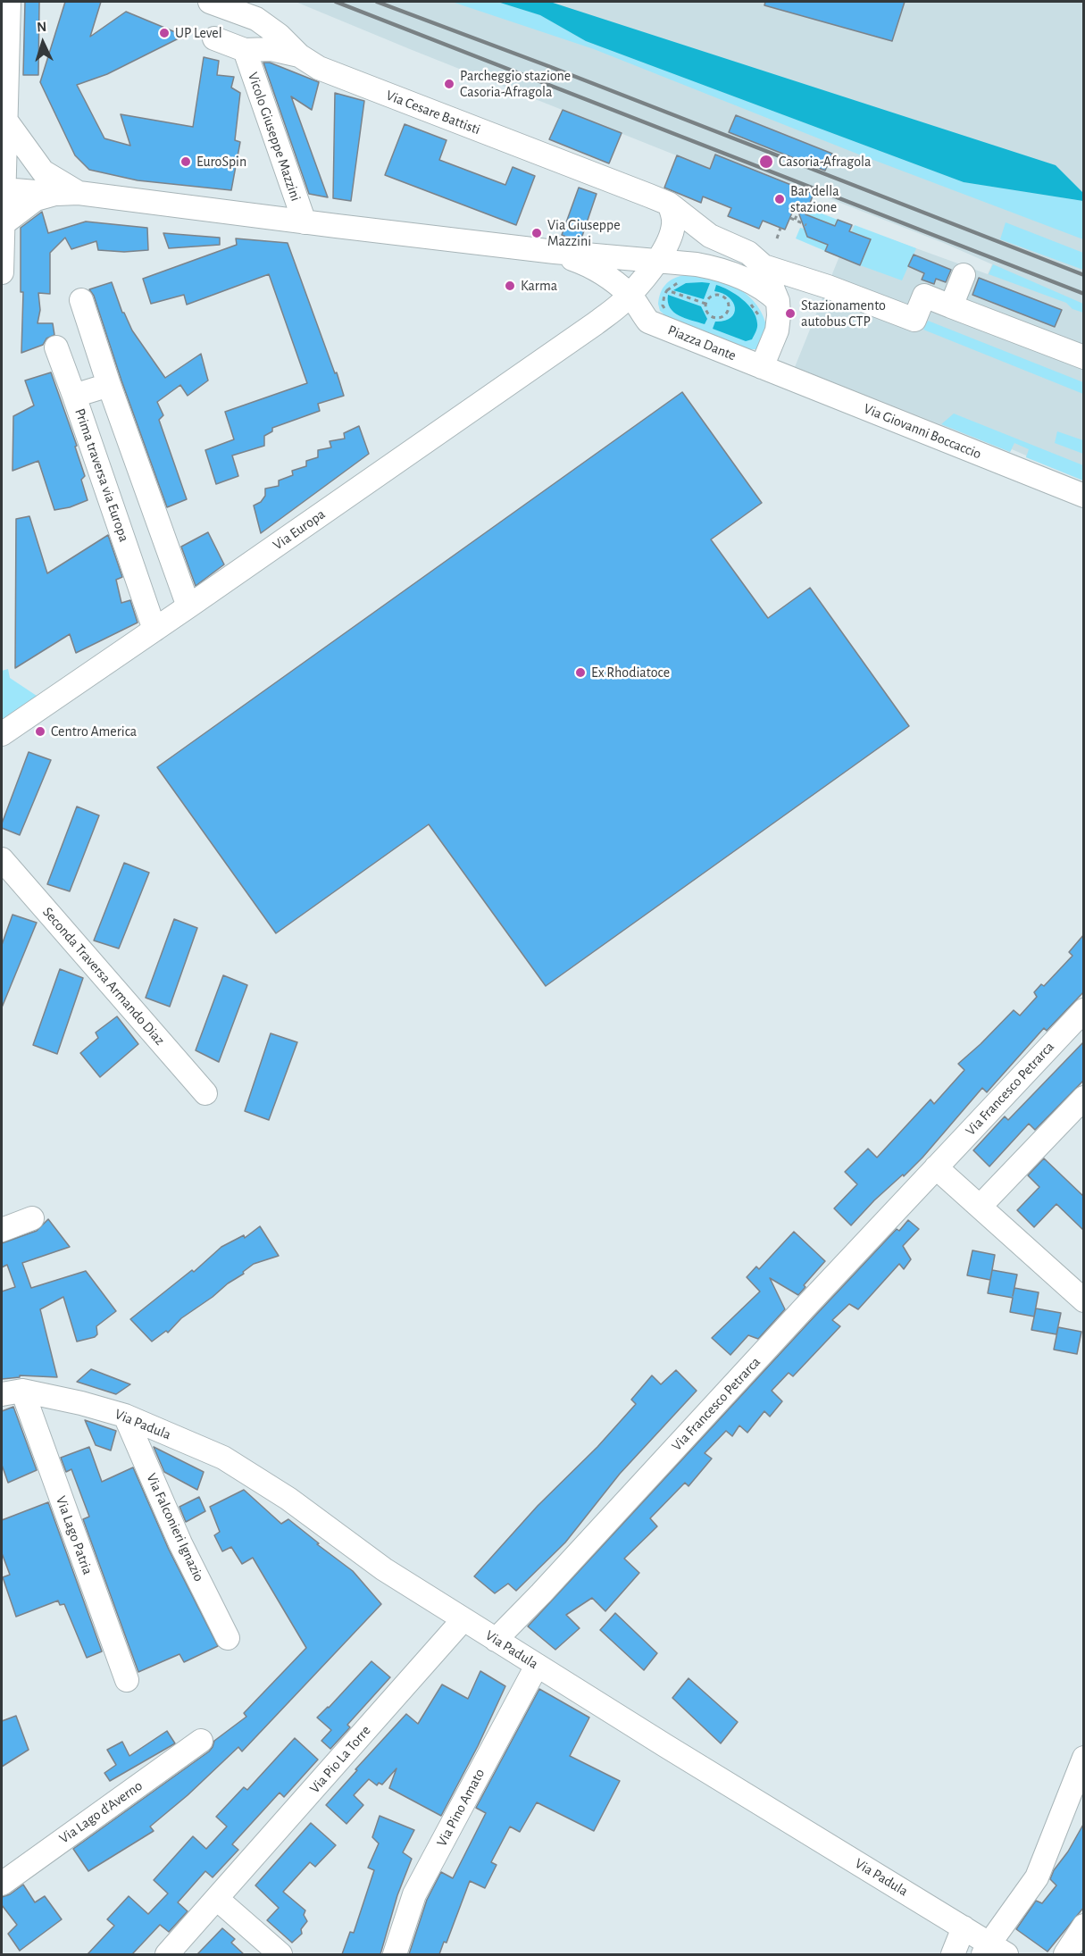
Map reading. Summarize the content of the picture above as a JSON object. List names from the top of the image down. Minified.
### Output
{"streets":{"street":["Via Cesare Battisti","Vicolo Giuseppe Mazzini","Piazza Dante","Via Giovanni Boccaccio","Prima traversa via Europa","Via Europa","Seconda Traversa Armando Diaz","Via Francesco Petrarca","Via Padula","Via Falconieri Ignazio","Via Lago Patria","Via Pio La Torre","Via Pino Amato","Via Lago d'Averno"]},"crossings":[["Piazza Dante","Via Giovanni Boccaccio"],["Piazza Dante","Via Europa"],["Prima traversa via Europa","Via Europa"],["Via Francesco Petrarca","Via Padula"],["Via Padula","Via Falconieri Ignazio"],["Via Padula","Via Lago Patria"],["Via Padula","Via Pio La Torre"],["Via Padula","Via Pino Amato"]],"places":["UP Level","Parcheggio stazione Casoria-Afragola","EuroSpin","Casoria-Afragola","Bar della stazione","Via Giuseppe Mazzini","Karma","Stazionamento autobus CTP","Ex Rhodiatoce","Centro America"],"north":"top"}
